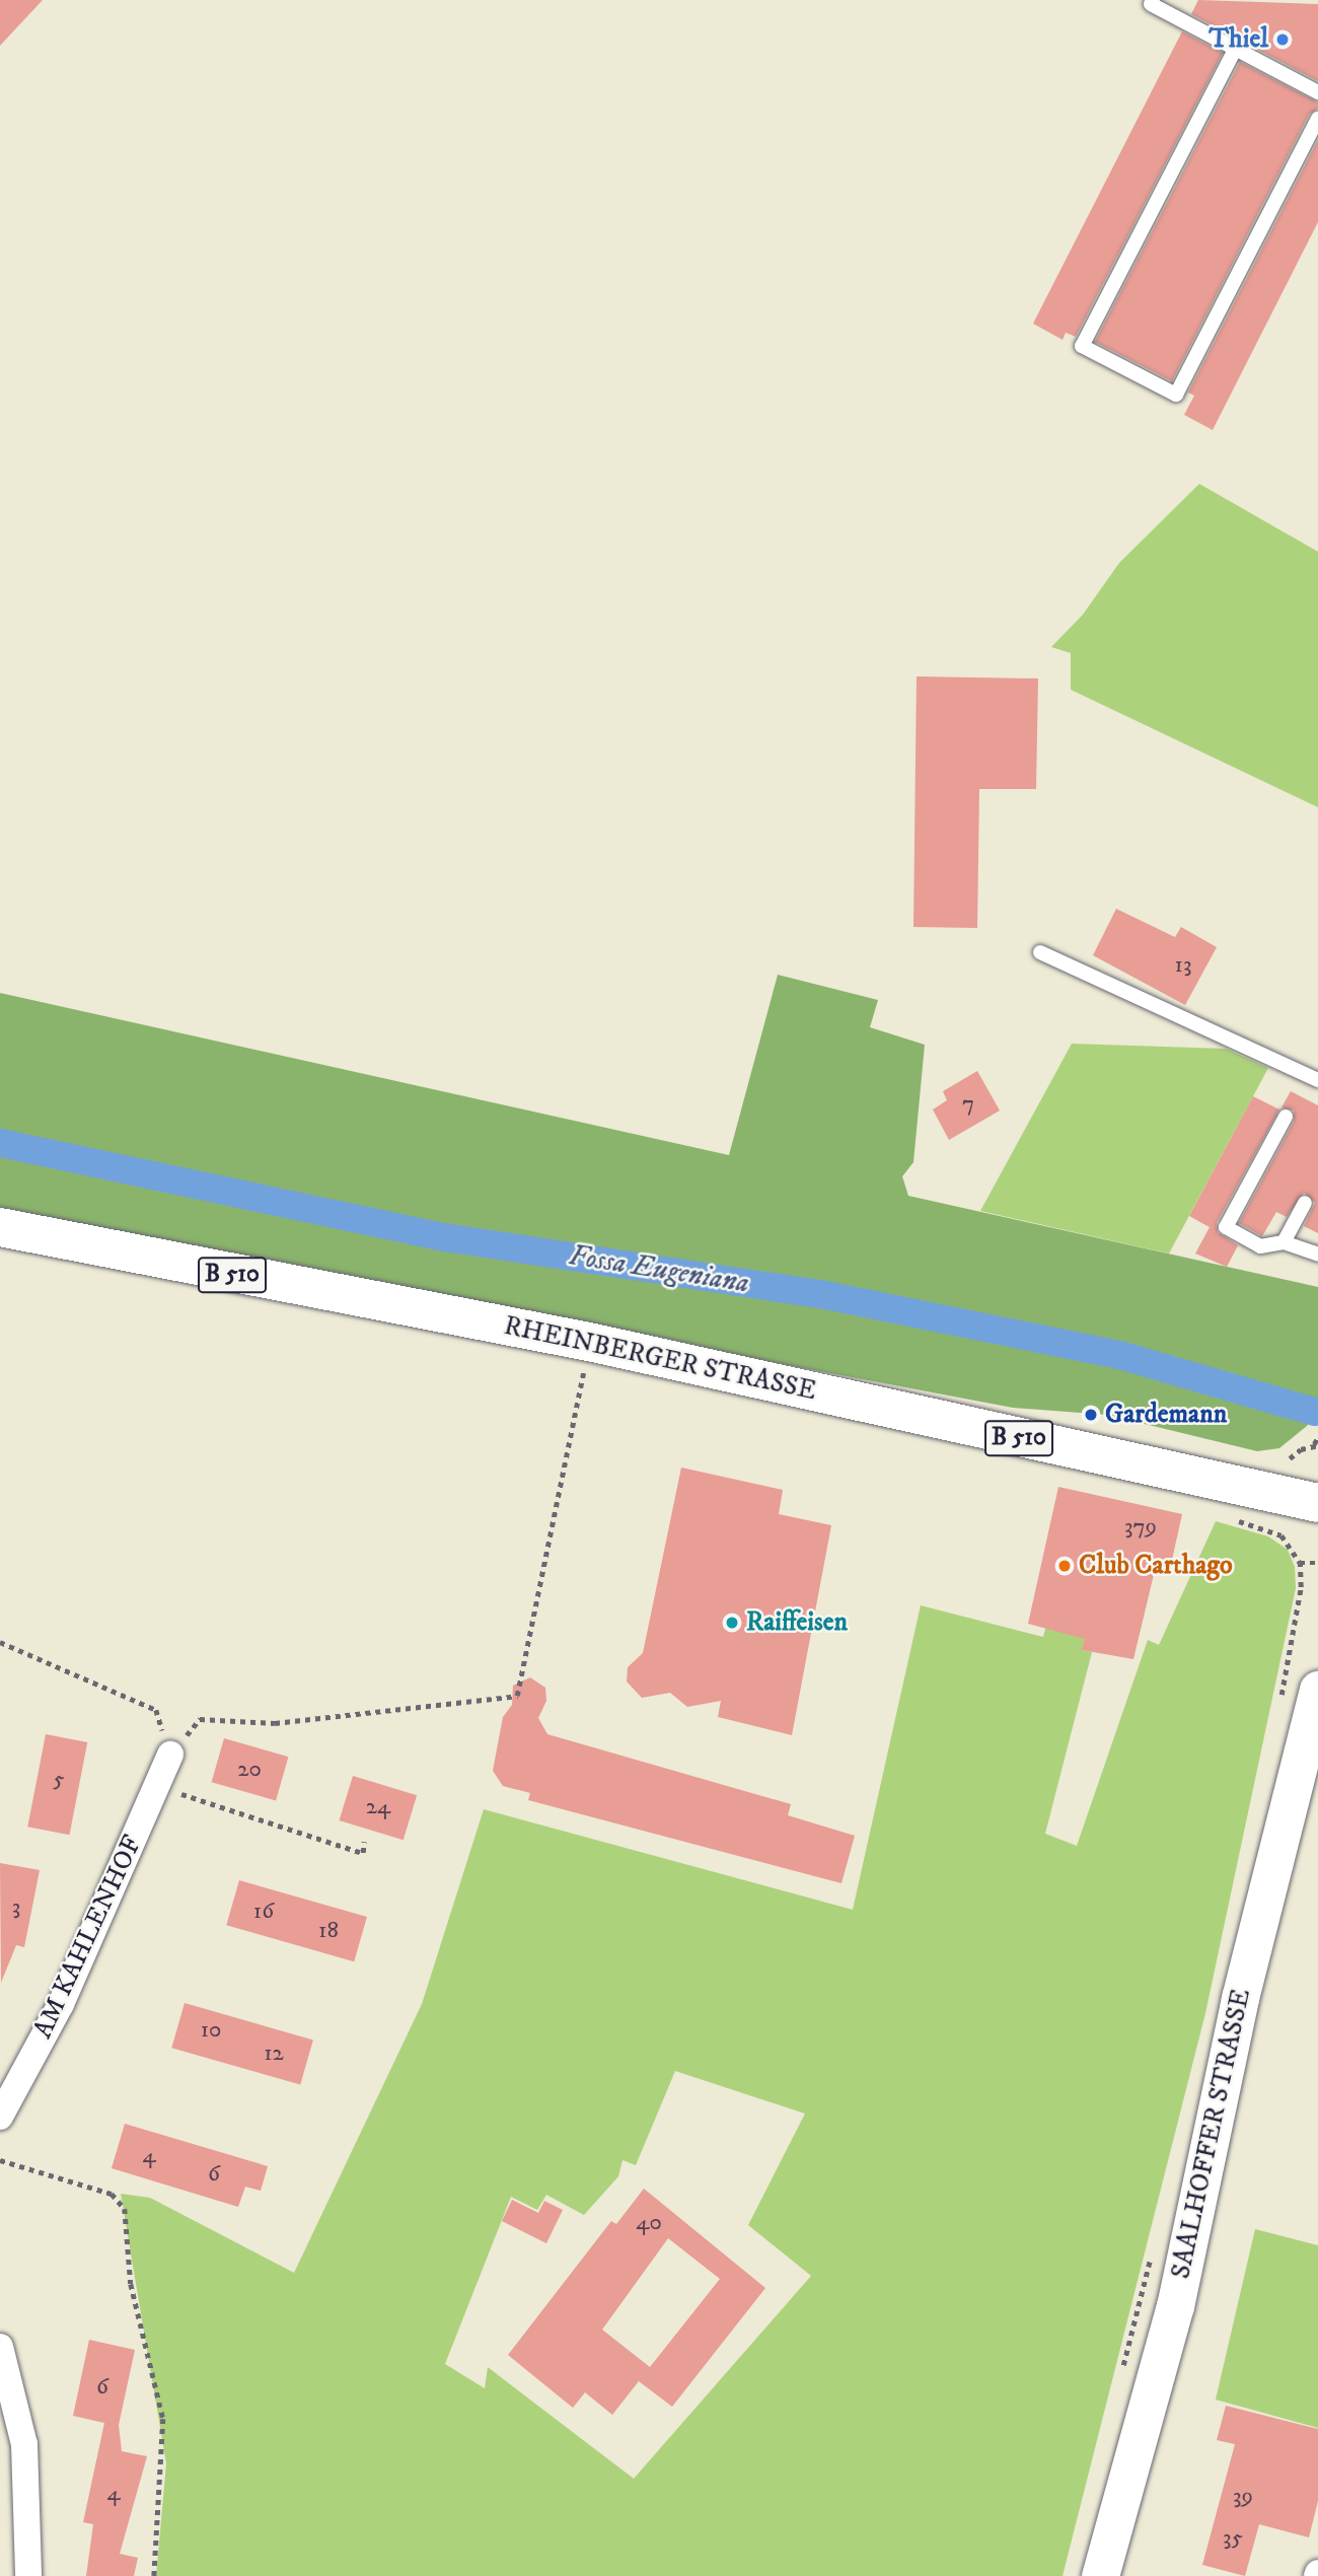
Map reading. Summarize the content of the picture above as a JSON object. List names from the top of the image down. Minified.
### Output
{"streets":{"main road":["B 510","RHEINBERGER STRASSE","SAALHOFFER STRASSE"],"street":["AM KAHLENHOF"]},"water":["Fossa Eugeniana"],"places":["Thiel","Gardemann","Club Carthago","Raiffeisen"],"house_numbers":["13","7","379","20","5","24","3","16","18","10","12","4","6","40","6","4","39","35"]}
